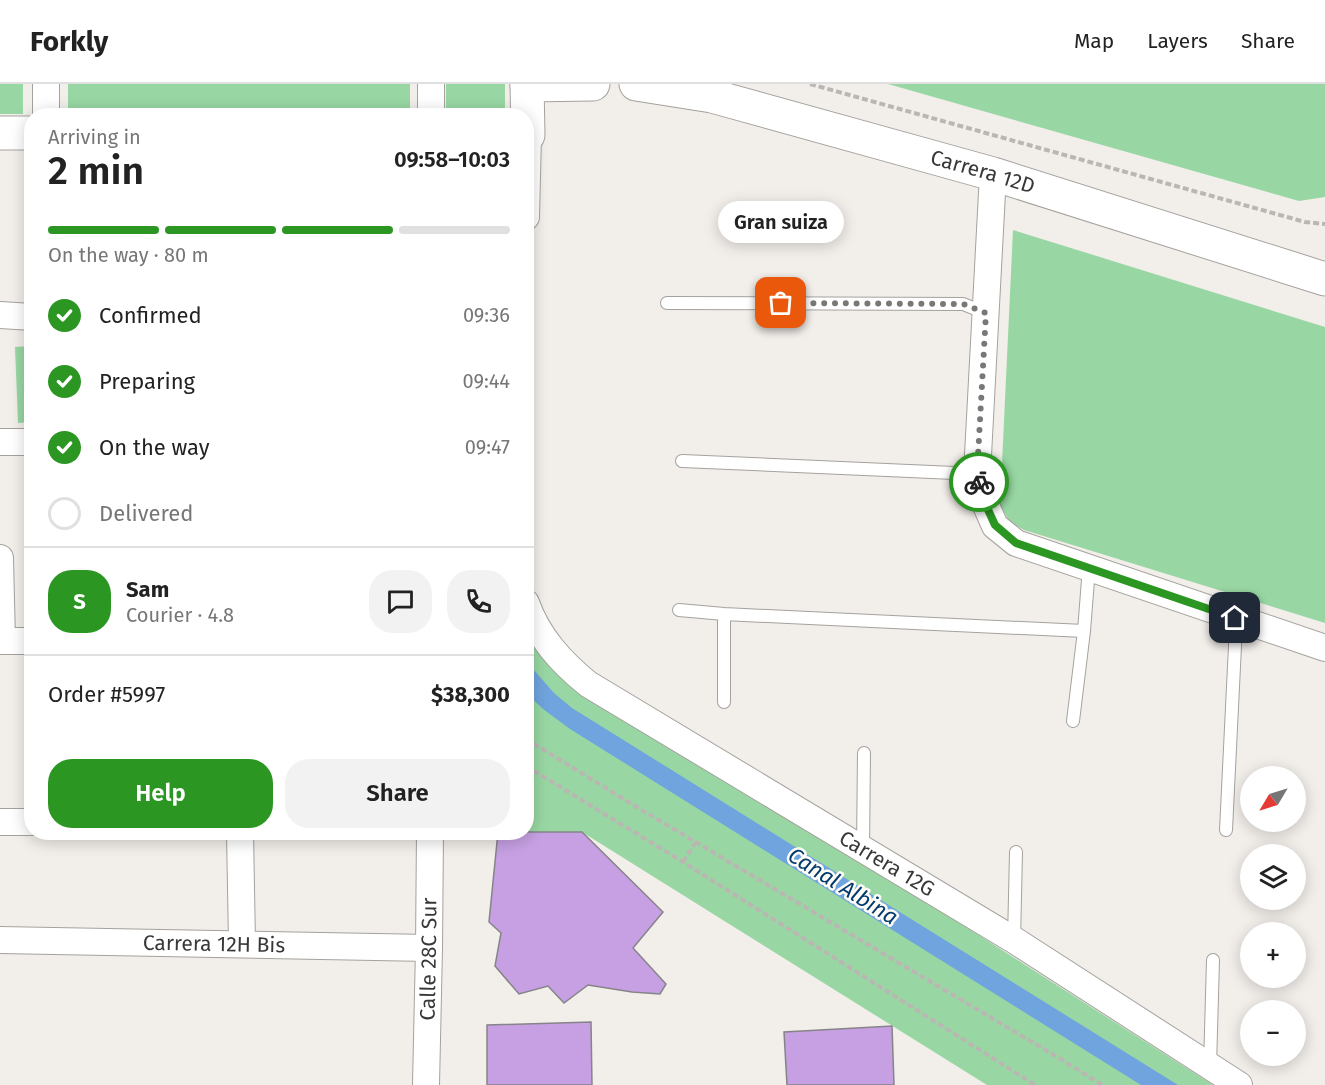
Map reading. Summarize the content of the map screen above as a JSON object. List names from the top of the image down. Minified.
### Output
{"streets":{"street":["Carrera 12D","Carrera 12G","Carrera 12H Bis","Calle 28C Sur"]},"crossings":[["Carrera 12H Bis","Calle 28C Sur"]],"water":["Canal Albina"],"places":["Gran suiza"],"north":"bottom left","page":{"header":"Forkly","nav":["Map","Layers","Share"],"heading":["2 min","Arriving in","09:58–10:03"],"panel":["Sam","Courier · 4.8","Order #5997","$38,300"],"bubble":"Gran suiza","bar":"On the way · 80 m","list":[["Confirmed","09:36"],["Preparing","09:44"],["On the way","09:47"],"Delivered"],"round":"S","buttons":["Help","Share"],"map_buttons":["+","−"]}}
